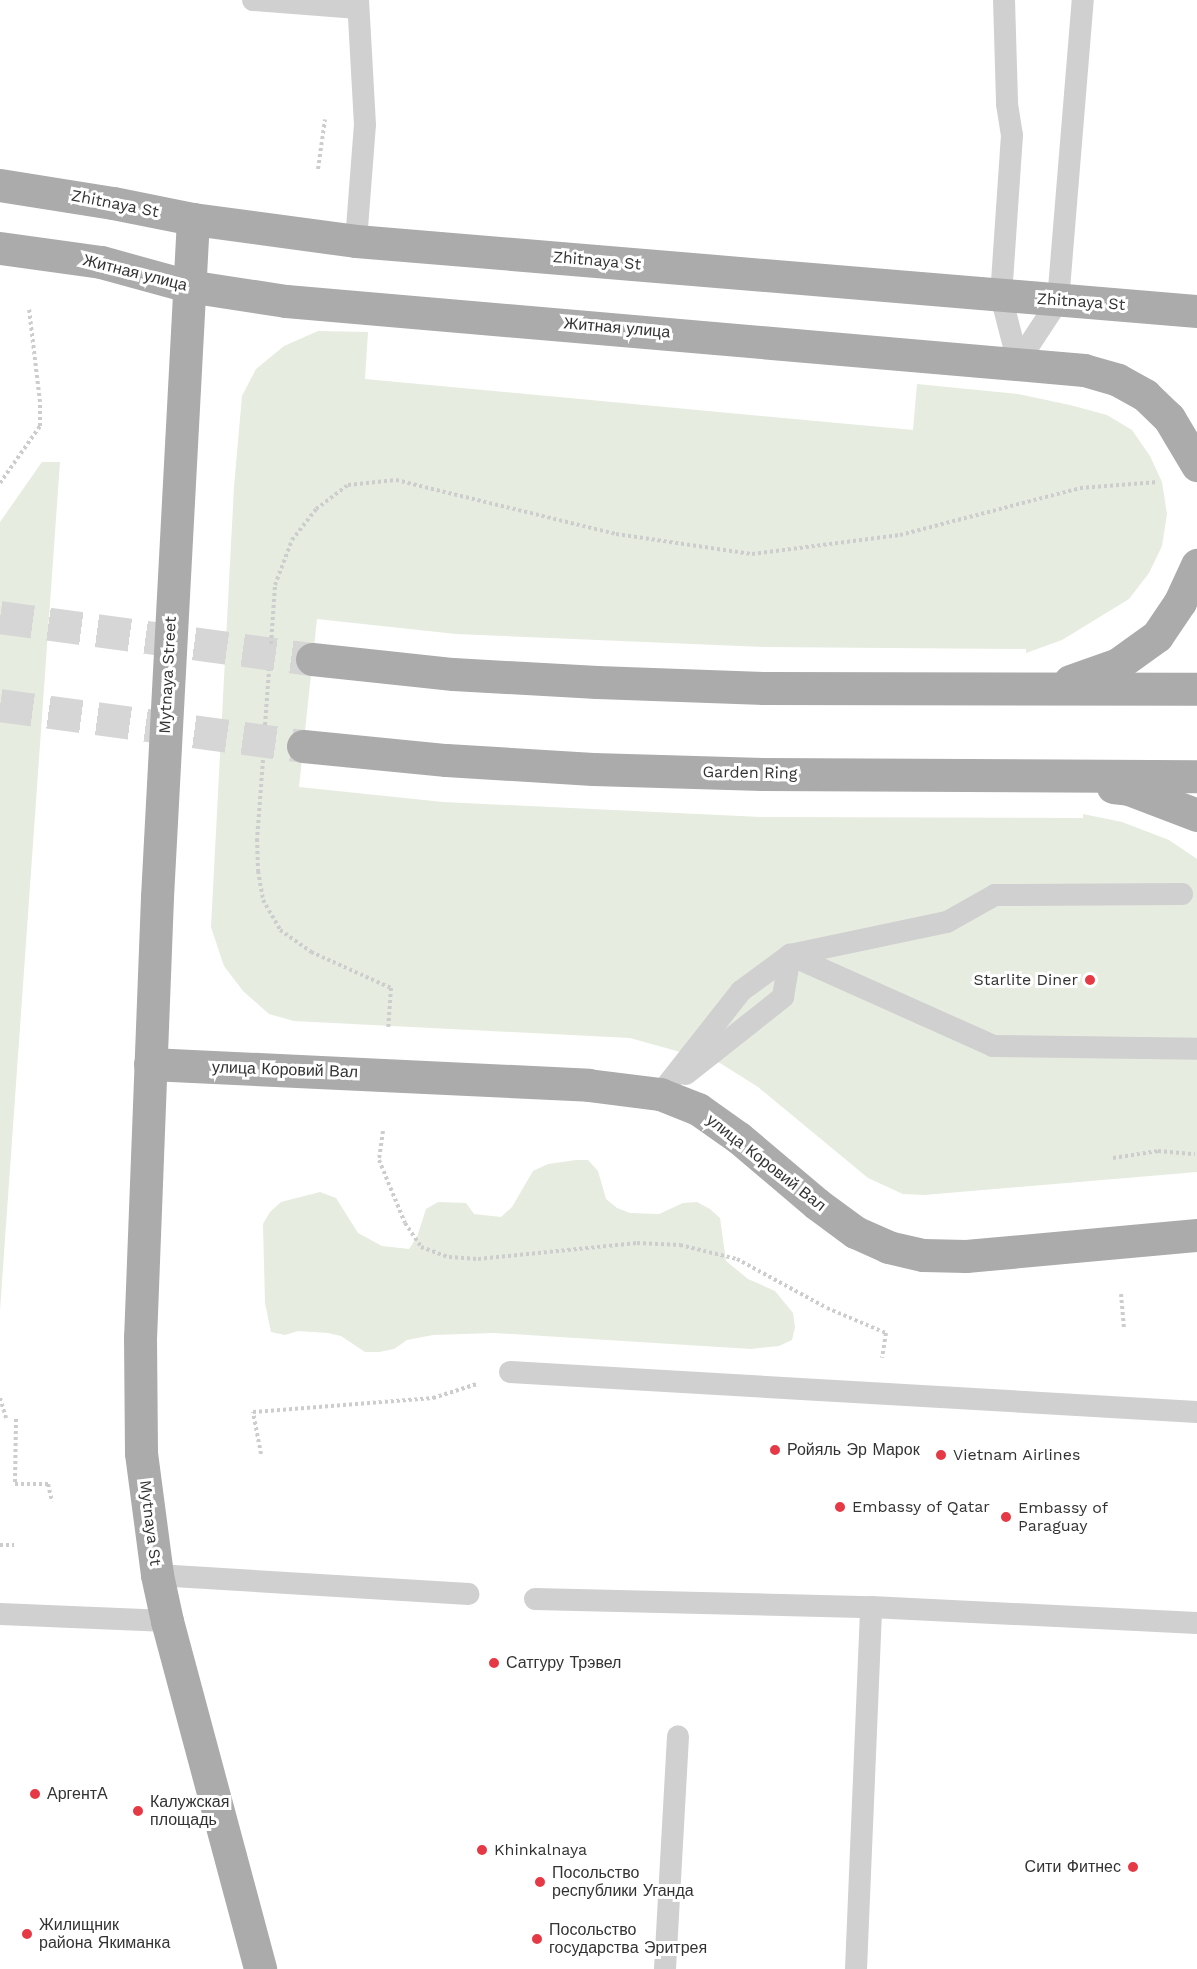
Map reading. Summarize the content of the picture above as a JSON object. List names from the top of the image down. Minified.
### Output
{"streets":{"main road":["Zhitnaya St","Житная улица","Mytnaya Street","Garden Ring","улица Коровий Вал","Mytnaya St"]},"crossings":[["Zhitnaya St","Mytnaya Street"],["Житная улица","Mytnaya Street"],["Mytnaya Street","улица Коровий Вал"],["Mytnaya Street","Mytnaya St"],["улица Коровий Вал","Mytnaya St"]],"places":["Starlite Diner","Ройяль Эр Марок","Vietnam Airlines","Embassy of Qatar","Embassy of Paraguay","Сатгуру Трэвел","АргентА","Калужская площадь","Khinkalnaya","Сити Фитнес","Посольство республики Уганда","Жилищник района Якиманка","Посольство государства Эритрея"]}
